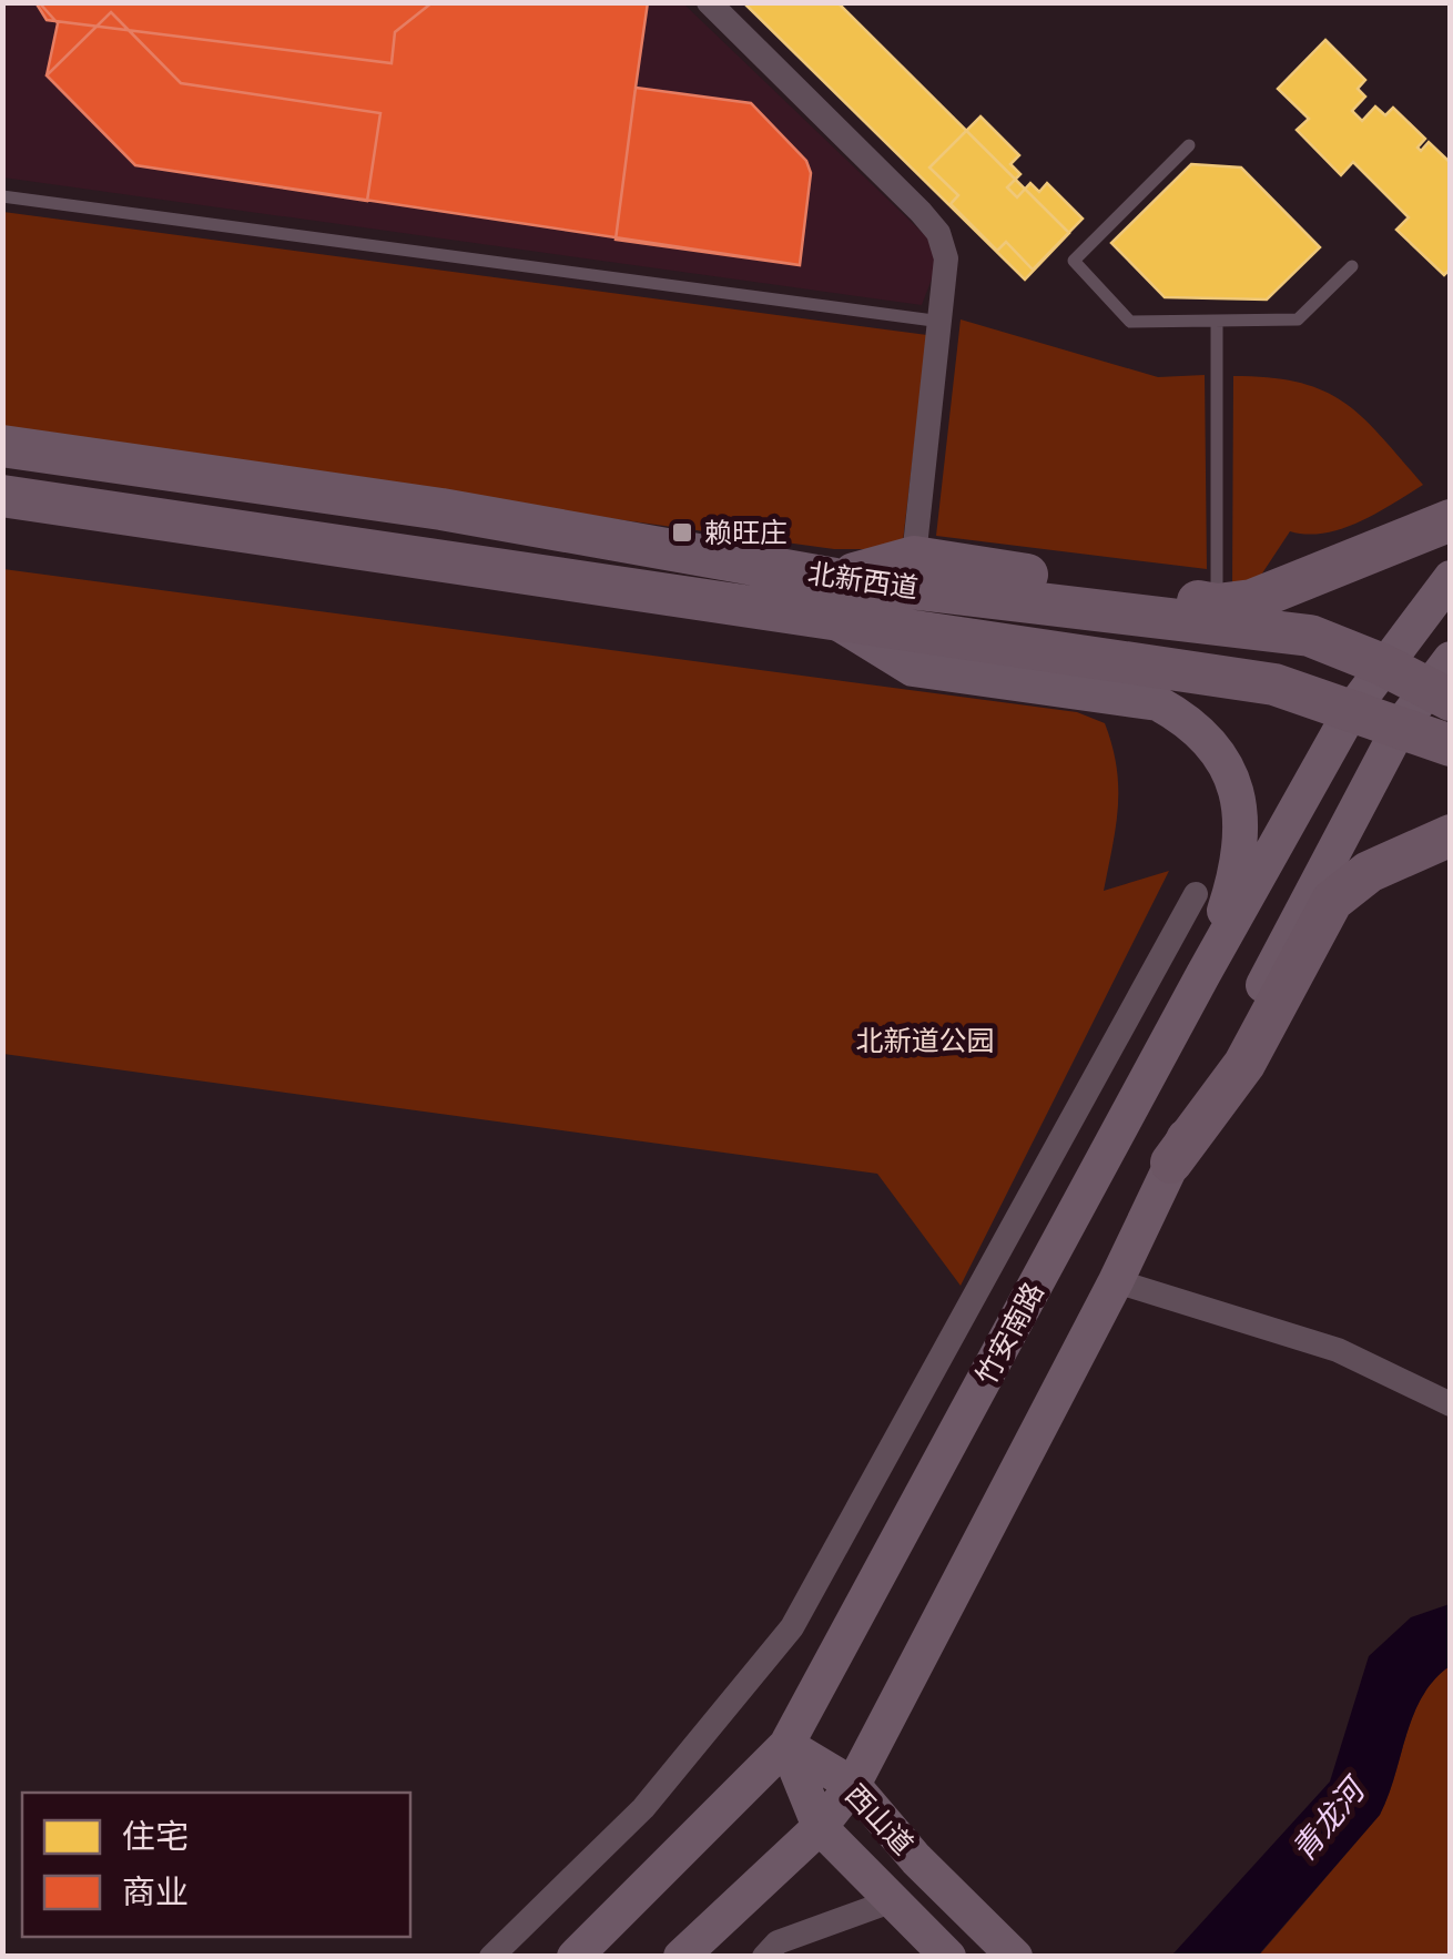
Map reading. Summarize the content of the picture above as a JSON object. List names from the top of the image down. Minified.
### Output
{"streets":{"main road":["北新西道","竹安南路","西山道"]},"crossings":[["北新西道","竹安南路"],["竹安南路","西山道"]],"water":["青龙河"],"parks":["北新道公园"],"places":{"transit":["赖旺庄"]},"legend":["住宅","商业"]}
